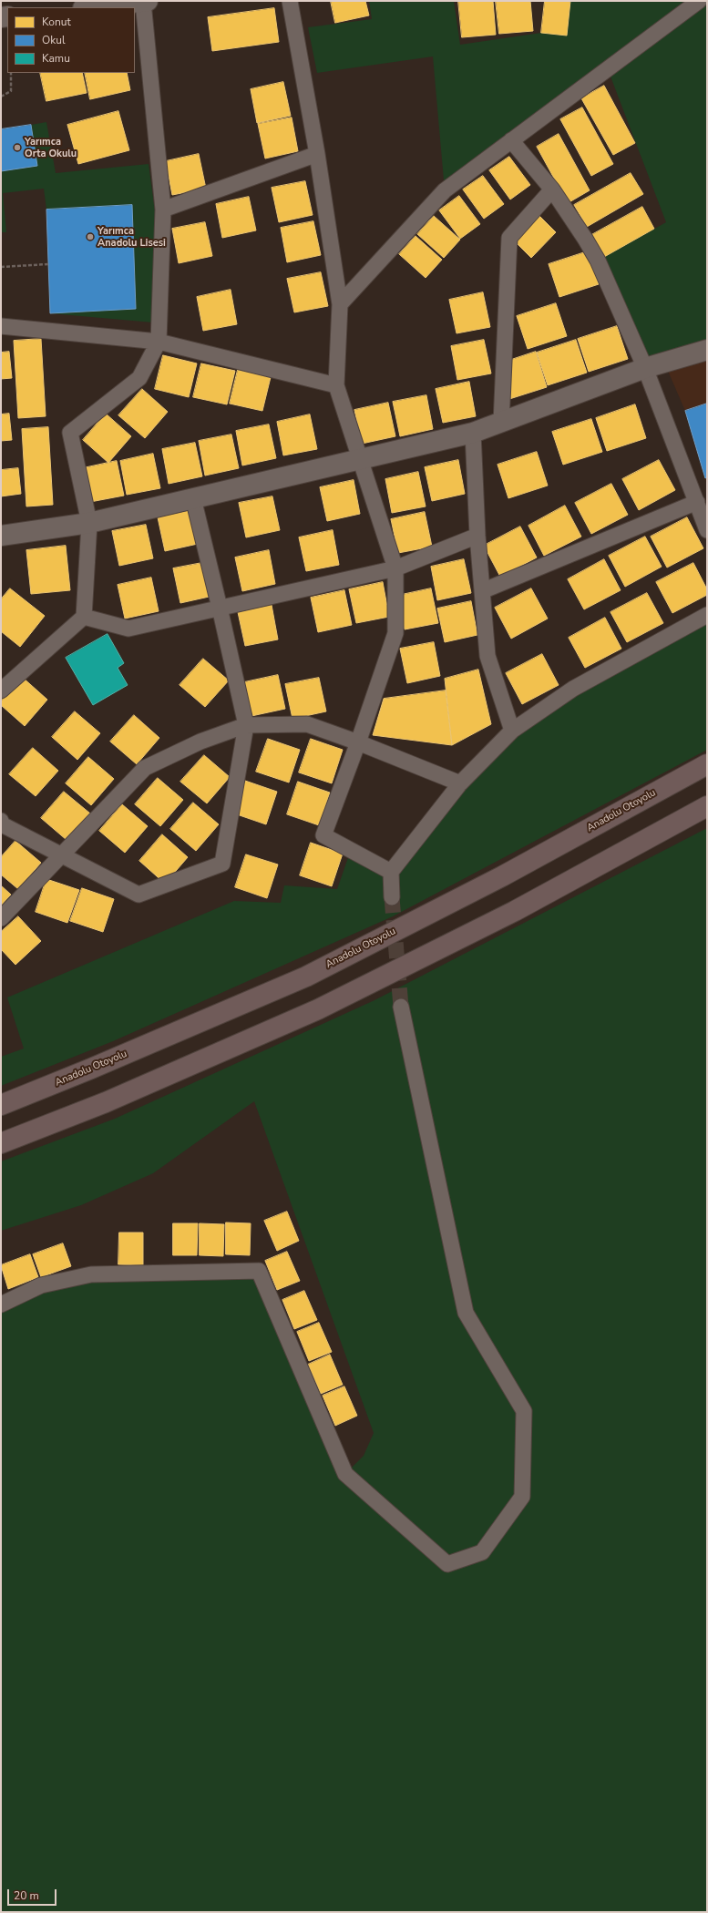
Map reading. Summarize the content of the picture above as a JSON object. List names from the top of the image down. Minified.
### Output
{"streets":{"highway":["Anadolu Otoyolu"]},"places":["Yarımca Orta Okulu","Yarımca Anadolu Lisesi"],"legend":["Konut","Okul","Kamu"],"scale_bar":"20 m"}
